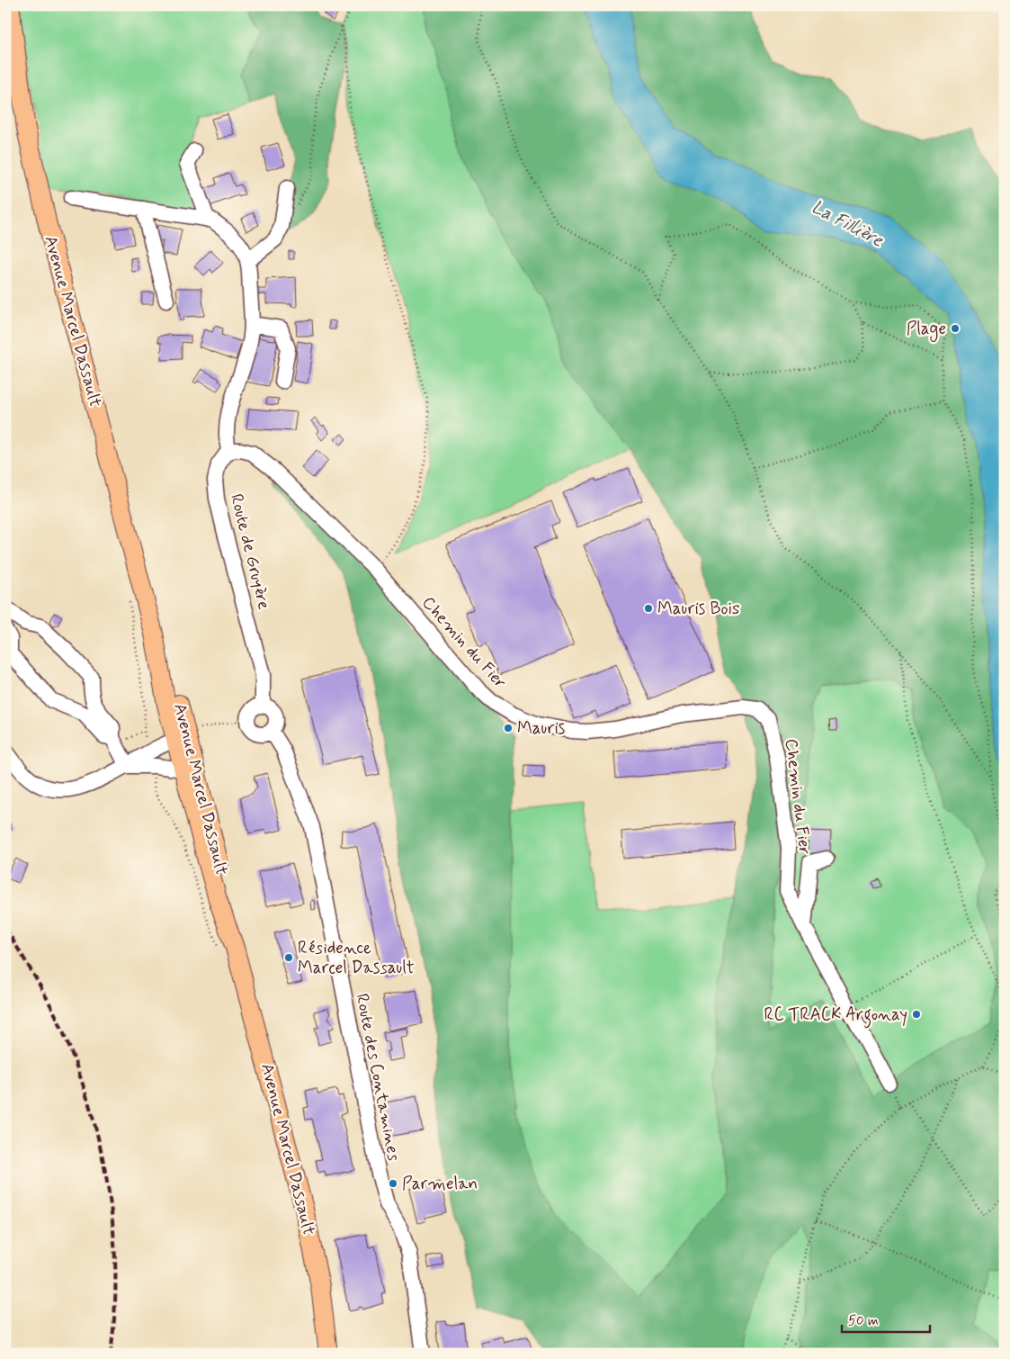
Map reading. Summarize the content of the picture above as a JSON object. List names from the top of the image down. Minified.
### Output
{"streets":{"main road":["Avenue Marcel Dassault"],"street":["Route de Gruyère","Chemin du Fier","Route des Contamines"]},"crossings":[["Route de Gruyère","Chemin du Fier"],["Route de Gruyère","Route des Contamines"]],"water":["La Fillière"],"places":["Plage","Mauris Bois","Mauris","Résidence Marcel Dassault","RC TRACK Argonay","Parmelan"],"scale_bar":"50 m"}
